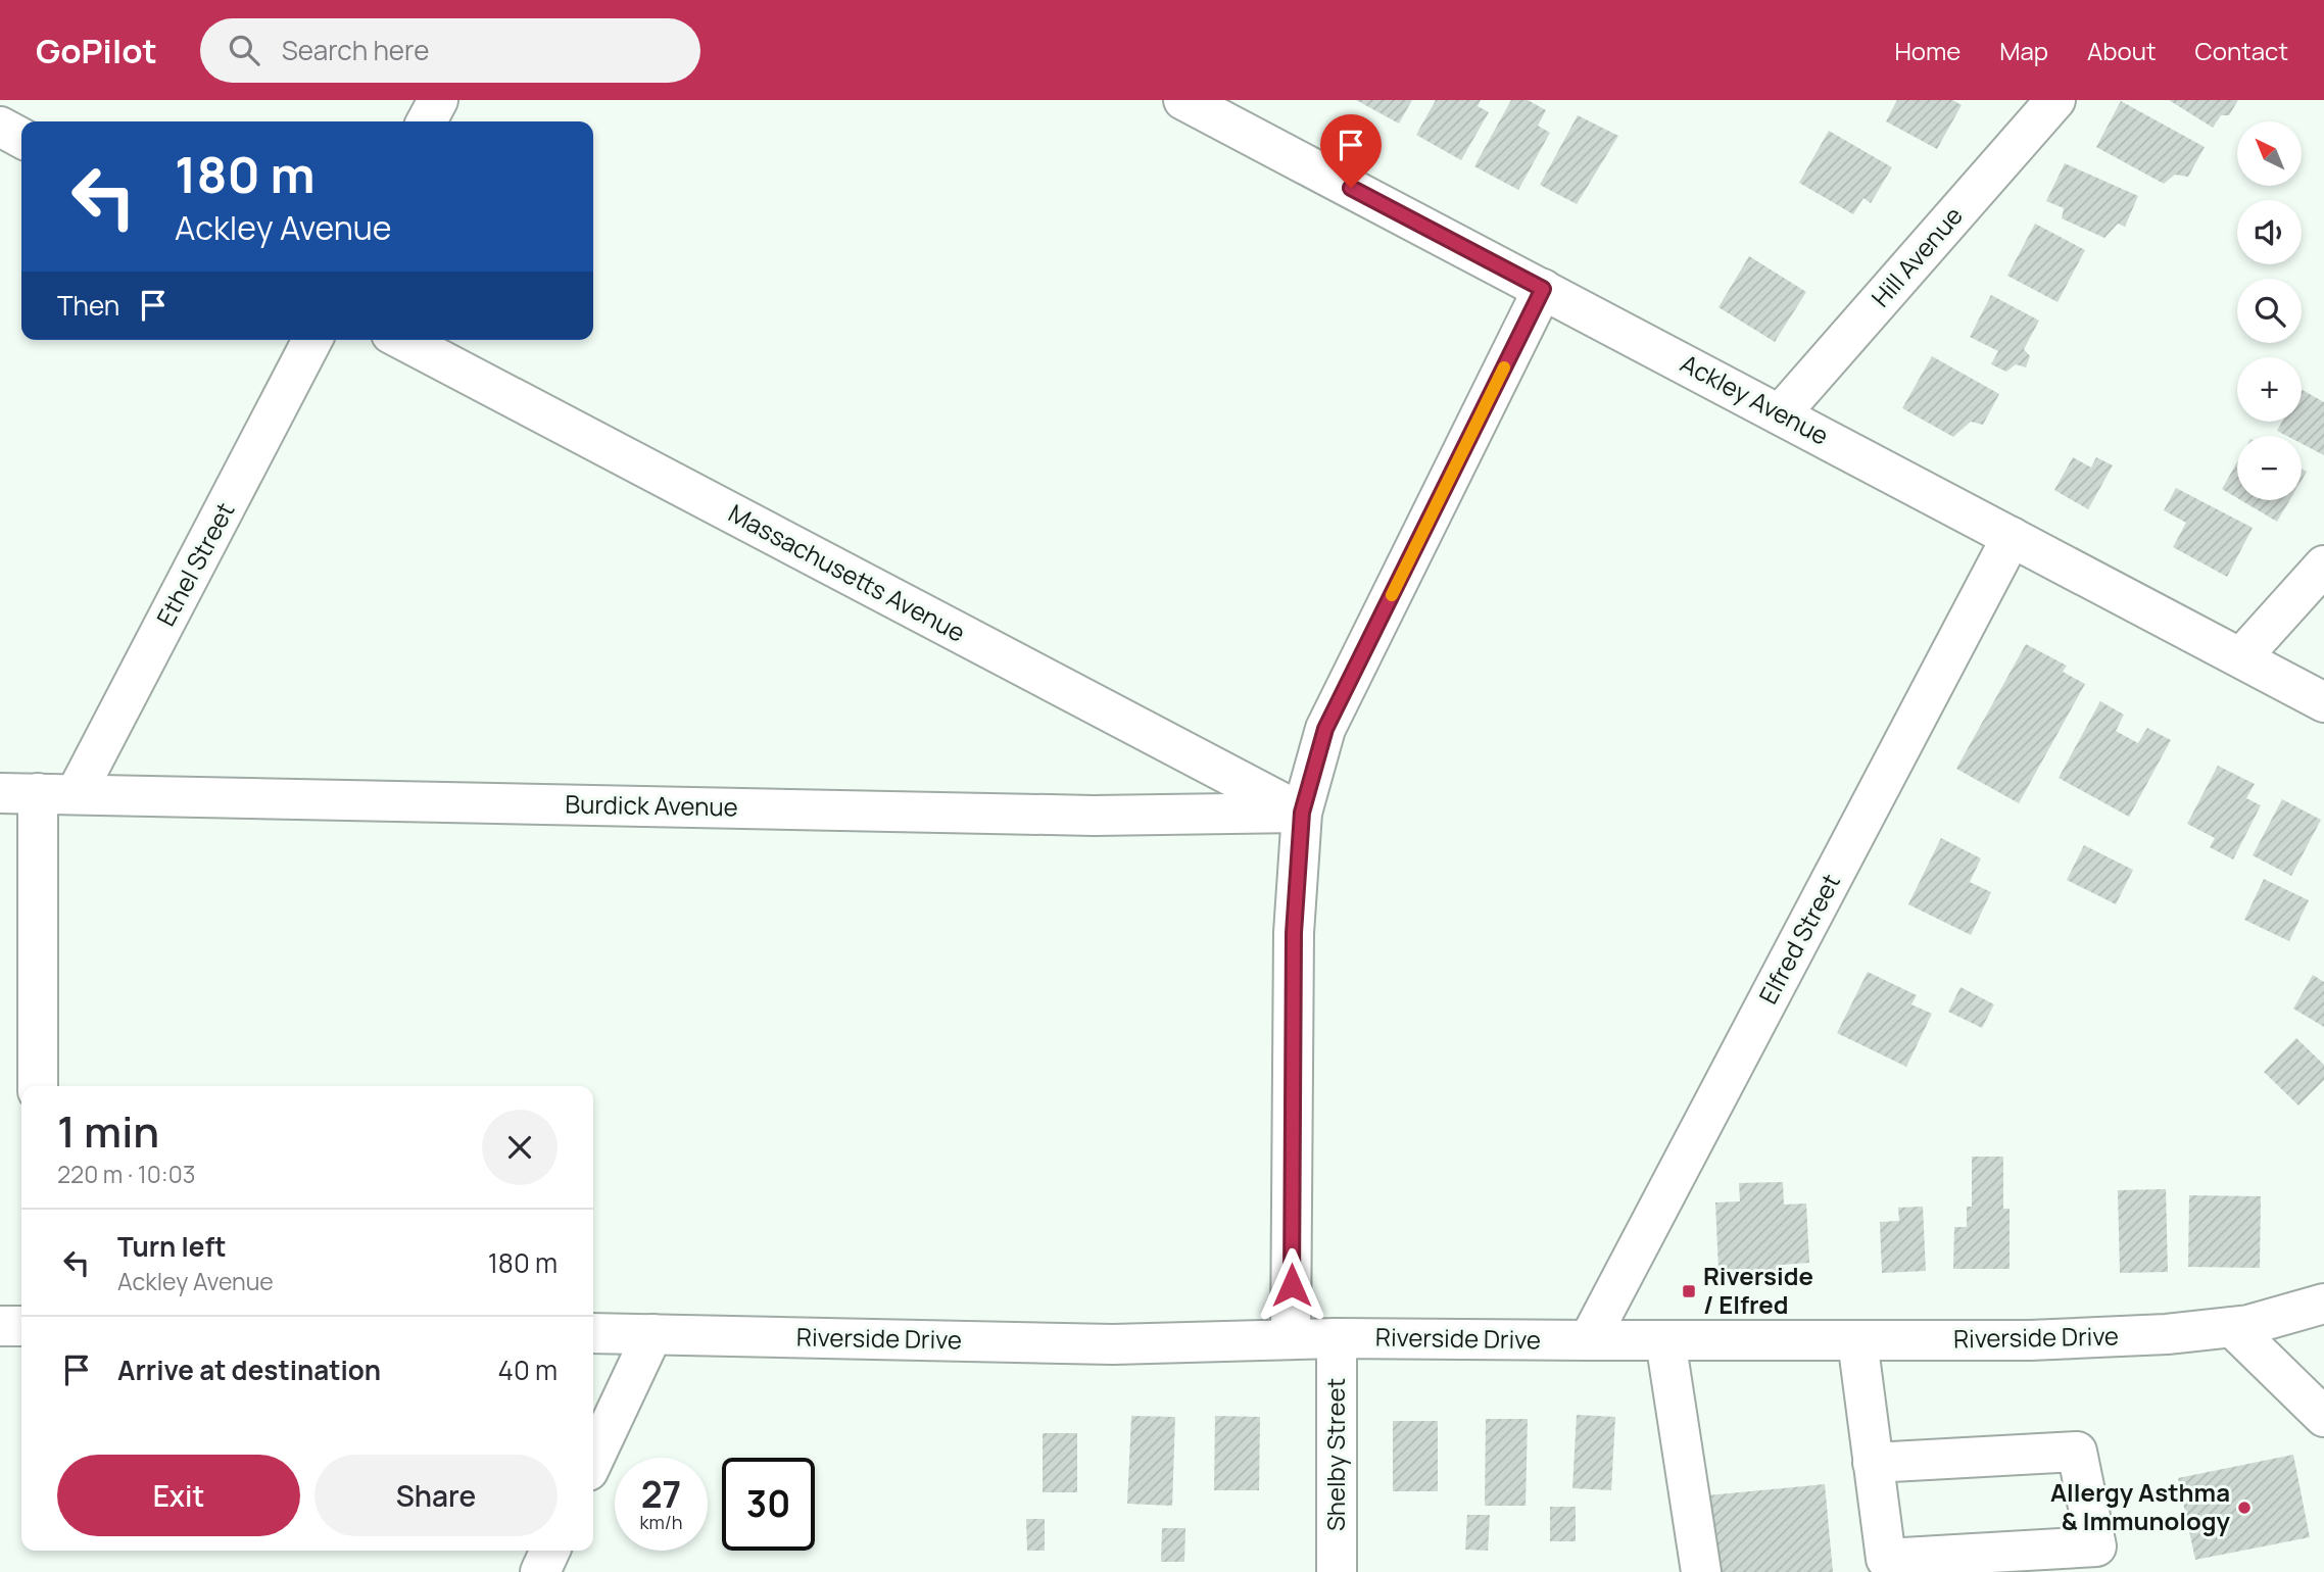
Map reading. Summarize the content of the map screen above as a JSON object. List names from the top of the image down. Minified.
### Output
{"streets":{"street":["Hill Avenue","Ackley Avenue","Ethel Street","Massachusetts Avenue","Burdick Avenue","Elfred Street","Riverside Drive","Shelby Street"]},"crossings":[["Hill Avenue","Ackley Avenue"],["Ackley Avenue","Elfred Street"],["Ethel Street","Burdick Avenue"],["Massachusetts Avenue","Burdick Avenue"],["Elfred Street","Riverside Drive"],["Riverside Drive","Shelby Street"]],"places":{"transit":["Riverside / Elfred"],"other":["Allergy Asthma & Immunology"]},"north":"top left","page":{"header":"GoPilot","search":"Search here","nav":["Home","Map","About","Contact"],"map_buttons":["+","−"],"turn":["180 m","Ackley Avenue"],"then":"Then","heading":["1 min","220 m · 10:03"],"list":[{"name":"Turn left","note":"Ackley Avenue","value":"180 m"},{"name":"Arrive at destination","value":"40 m"}],"buttons":["Exit","Share"],"speed":"27 km/h","limit":"30"}}
